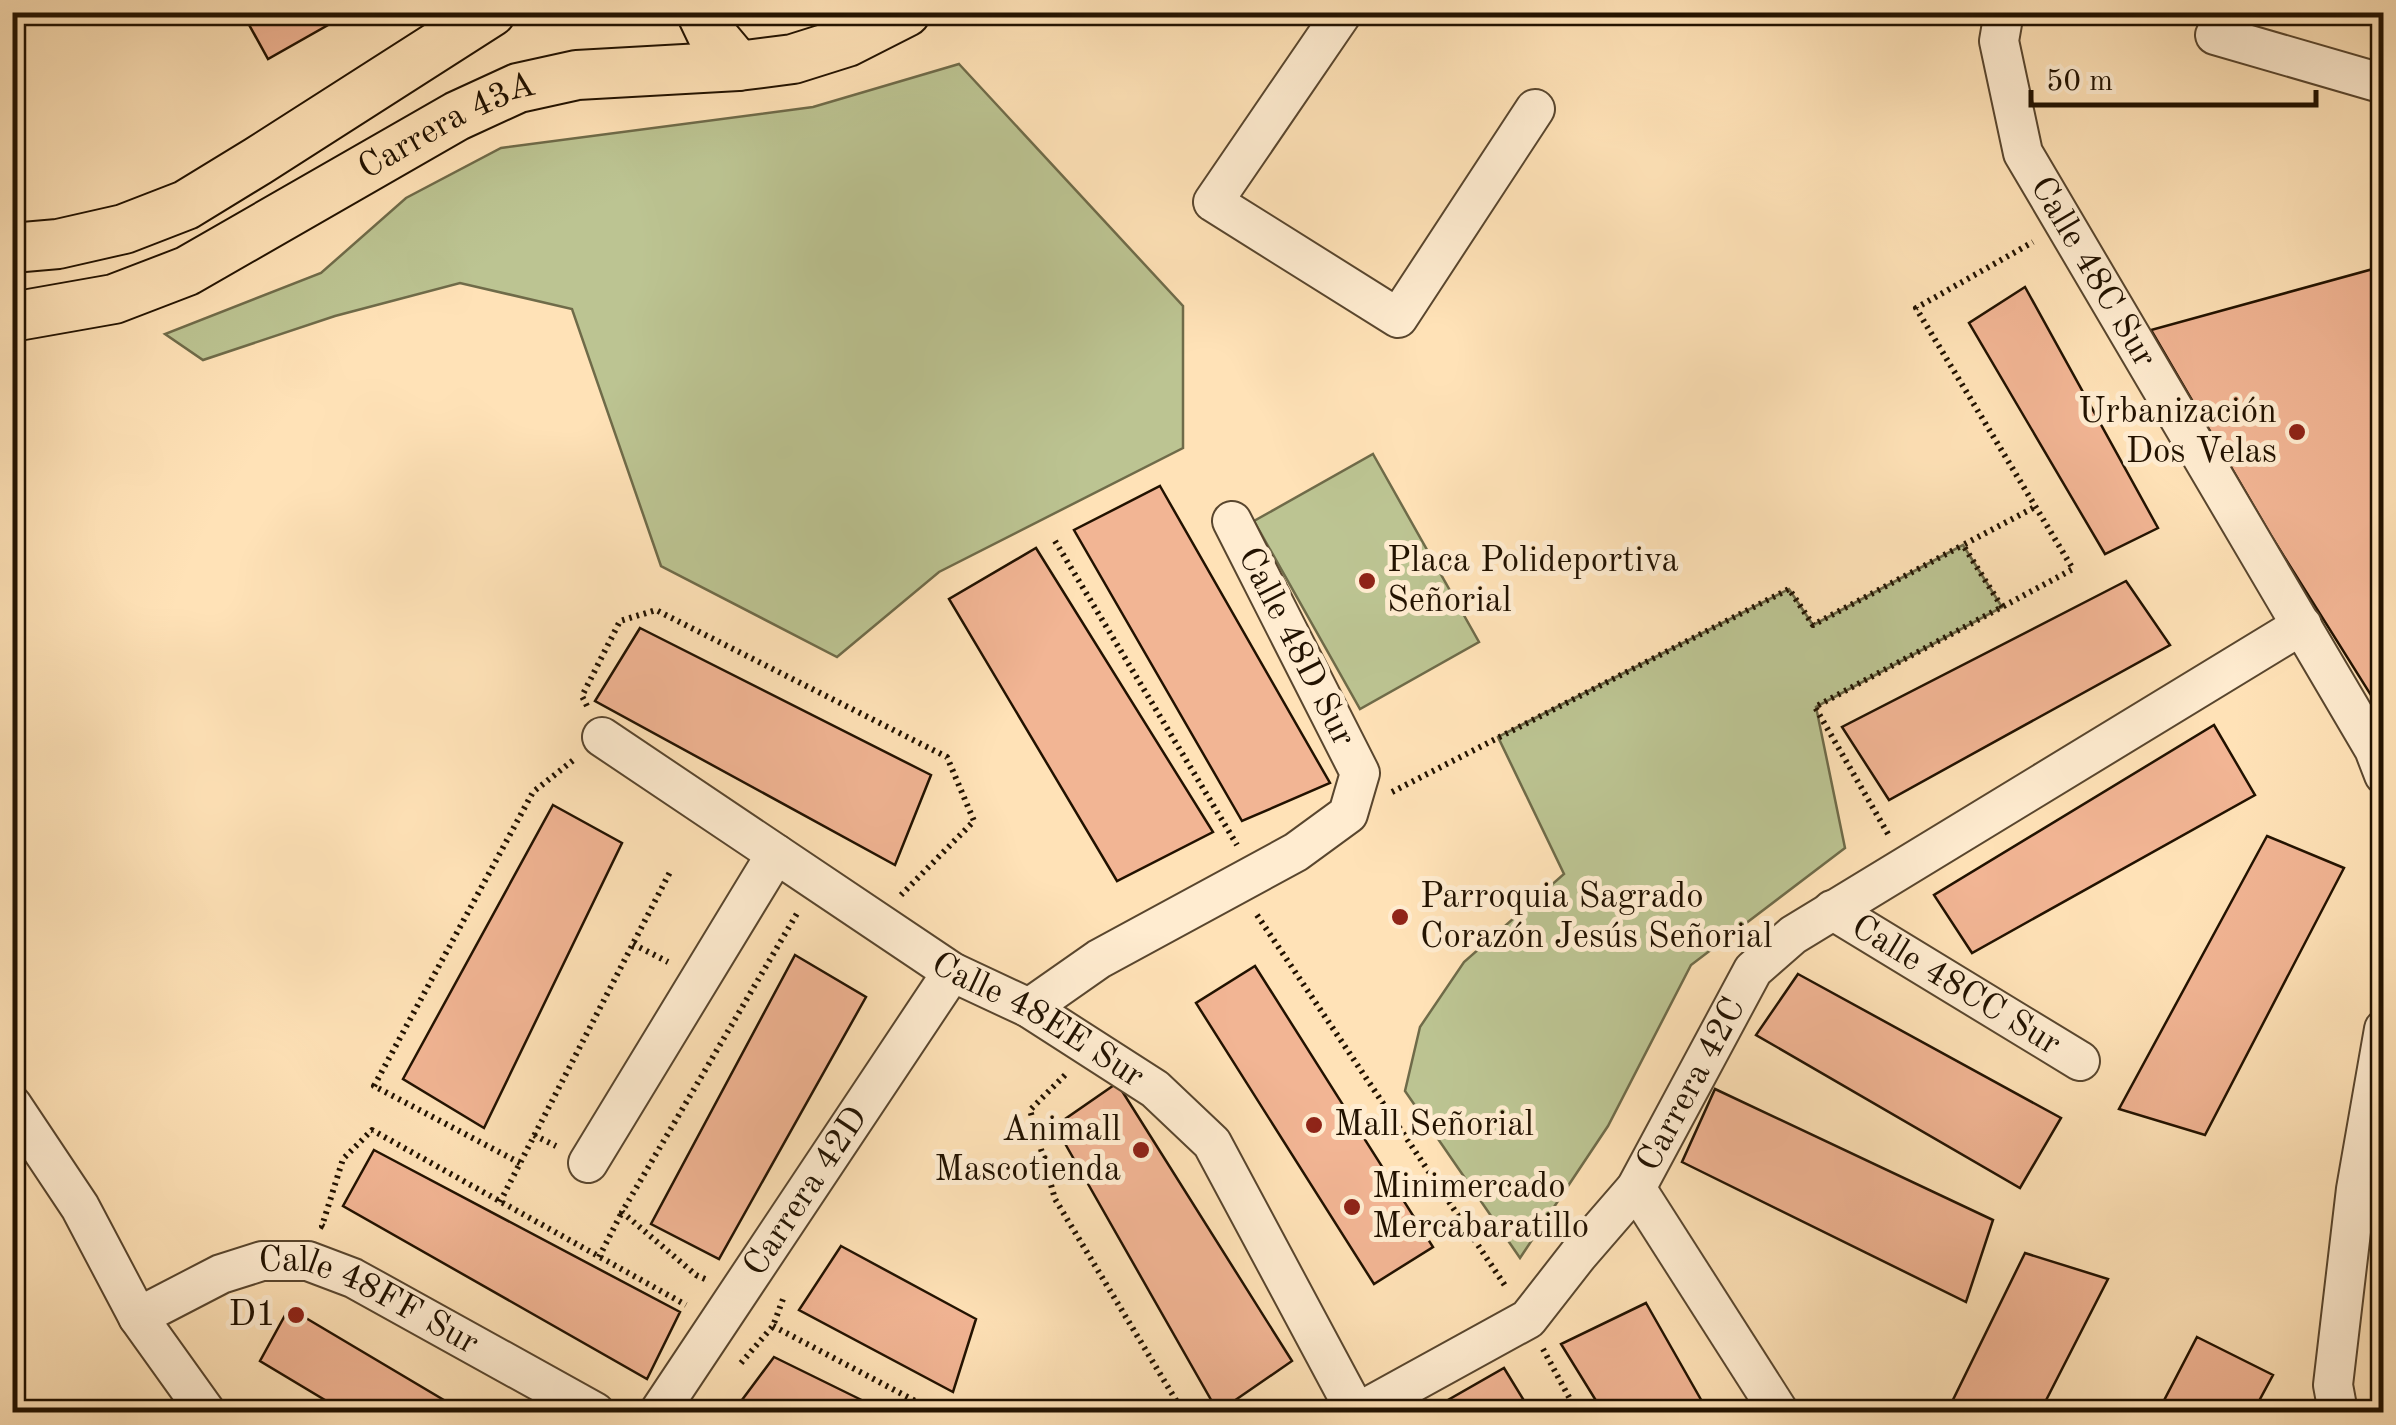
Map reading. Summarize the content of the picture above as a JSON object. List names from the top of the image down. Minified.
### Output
{"streets":{"main road":["Carrera 43A"],"street":["Calle 48C Sur","Calle 48D Sur","Calle 48CC Sur","Calle 48EE Sur","Carrera 42C","Carrera 42D","Calle 48FF Sur"]},"crossings":[["Calle 48C Sur","Carrera 42C"],["Calle 48CC Sur","Carrera 42C"],["Calle 48EE Sur","Carrera 42C"],["Calle 48EE Sur","Carrera 42D"]],"places":["Urbanización Dos Velas","Placa Polideportiva Señorial","Parroquia Sagrado Corazón Jesús Señorial","Mall Señorial","Animall Mascotienda","Minimercado Mercabaratillo","D1"],"scale_bar":"50 m"}
